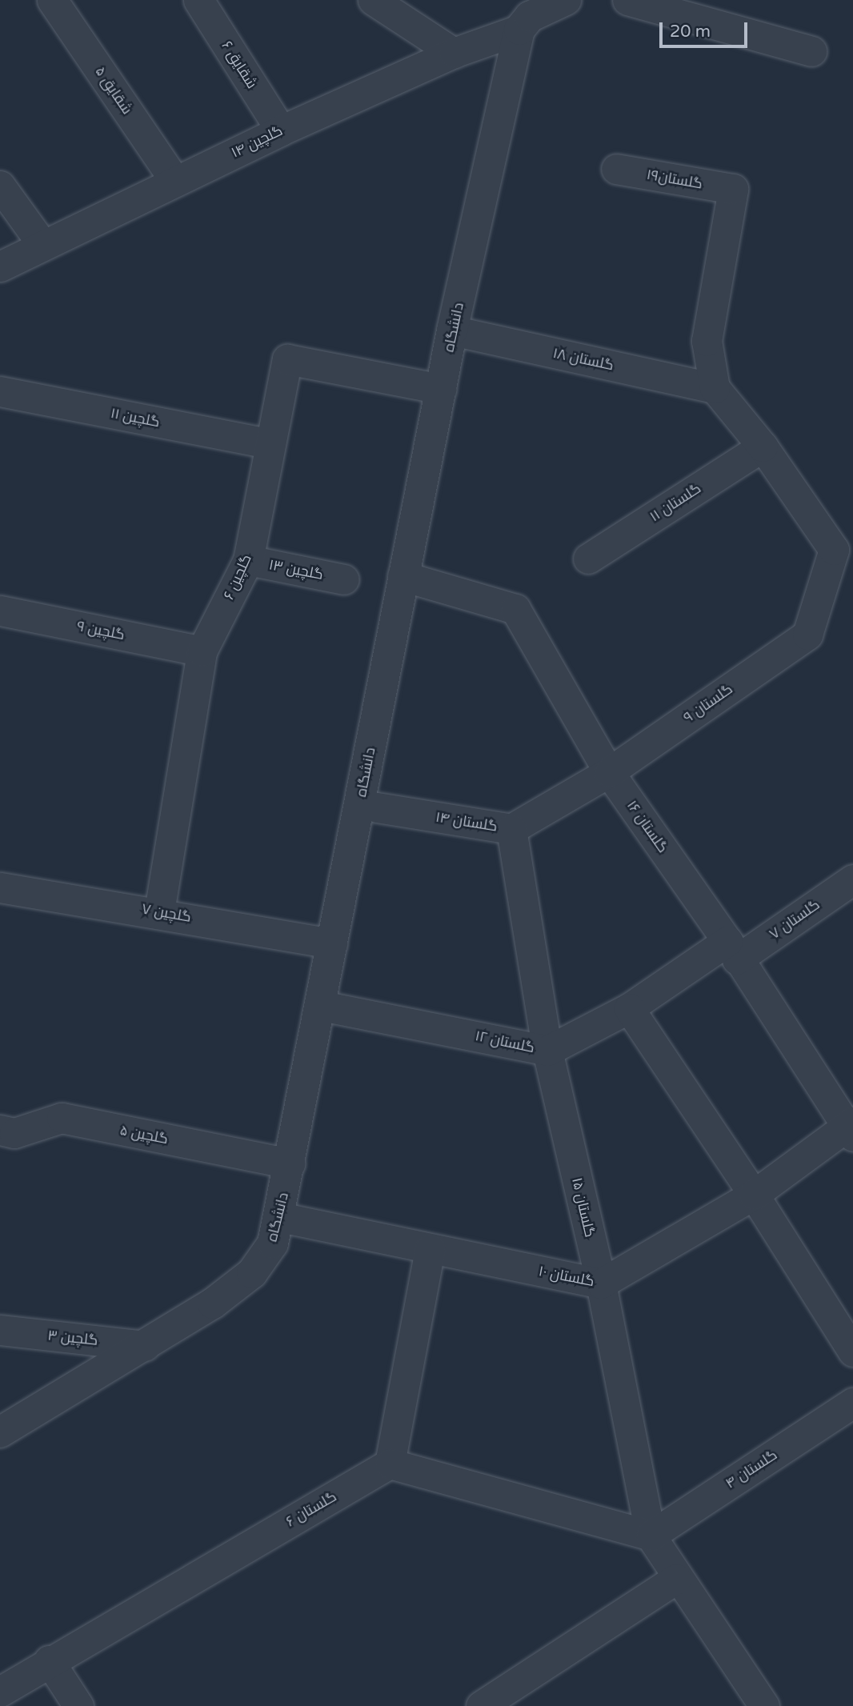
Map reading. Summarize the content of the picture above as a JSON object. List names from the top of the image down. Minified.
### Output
{"streets":{"street":["شقایق ۶","شقایق ۵","گلچین ۱۴","گلستان۱۹","دانشگاه","گلستان ۱۸","گلچین ۱۱","گلستان ۱۱","گلچین ۱۳","گلچین ۶","گلچین ۹","گلستان ۹","گلستان ۱۴","گلستان ۱۶","گلچین ۷","گلستان ۷","گلستان ۱۲","گلچین ۵","گلستان ۱۵","گلستان ۱۰","گلچین ۳","گلستان ۴","گلستان ۶"]},"crossings":[["شقایق ۶","گلچین ۱۴"],["شقایق ۵","گلچین ۱۴"],["گلچین ۱۴","دانشگاه"],["گلستان۱۹","گلستان ۱۸"],["دانشگاه","گلستان ۱۸"],["دانشگاه","گلچین ۶"],["دانشگاه","گلستان ۱۶"],["دانشگاه","گلچین ۷"],["دانشگاه","گلستان ۱۲"],["دانشگاه","گلچین ۵"],["دانشگاه","گلستان ۱۰"],["دانشگاه","گلچین ۳"],["گلچین ۱۱","گلچین ۶"],["گلستان ۱۱","گلستان ۹"],["گلچین ۱۳","گلچین ۶"],["گلچین ۶","گلچین ۹"],["گلچین ۶","گلچین ۷"],["گلستان ۹","گلستان ۱۴"],["گلستان ۹","گلستان ۱۶"],["گلستان ۱۴","گلستان ۱۶"],["گلستان ۱۴","گلستان ۱۵"],["گلستان ۱۶","گلستان ۷"],["گلستان ۱۶","گلستان ۱۲"],["گلستان ۱۶","گلستان ۱۰"],["گلستان ۷","گلستان ۱۲"],["گلستان ۱۲","گلستان ۱۵"],["گلستان ۱۵","گلستان ۱۰"],["گلستان ۱۵","گلستان ۴"]],"scale_bar":"20 m"}
